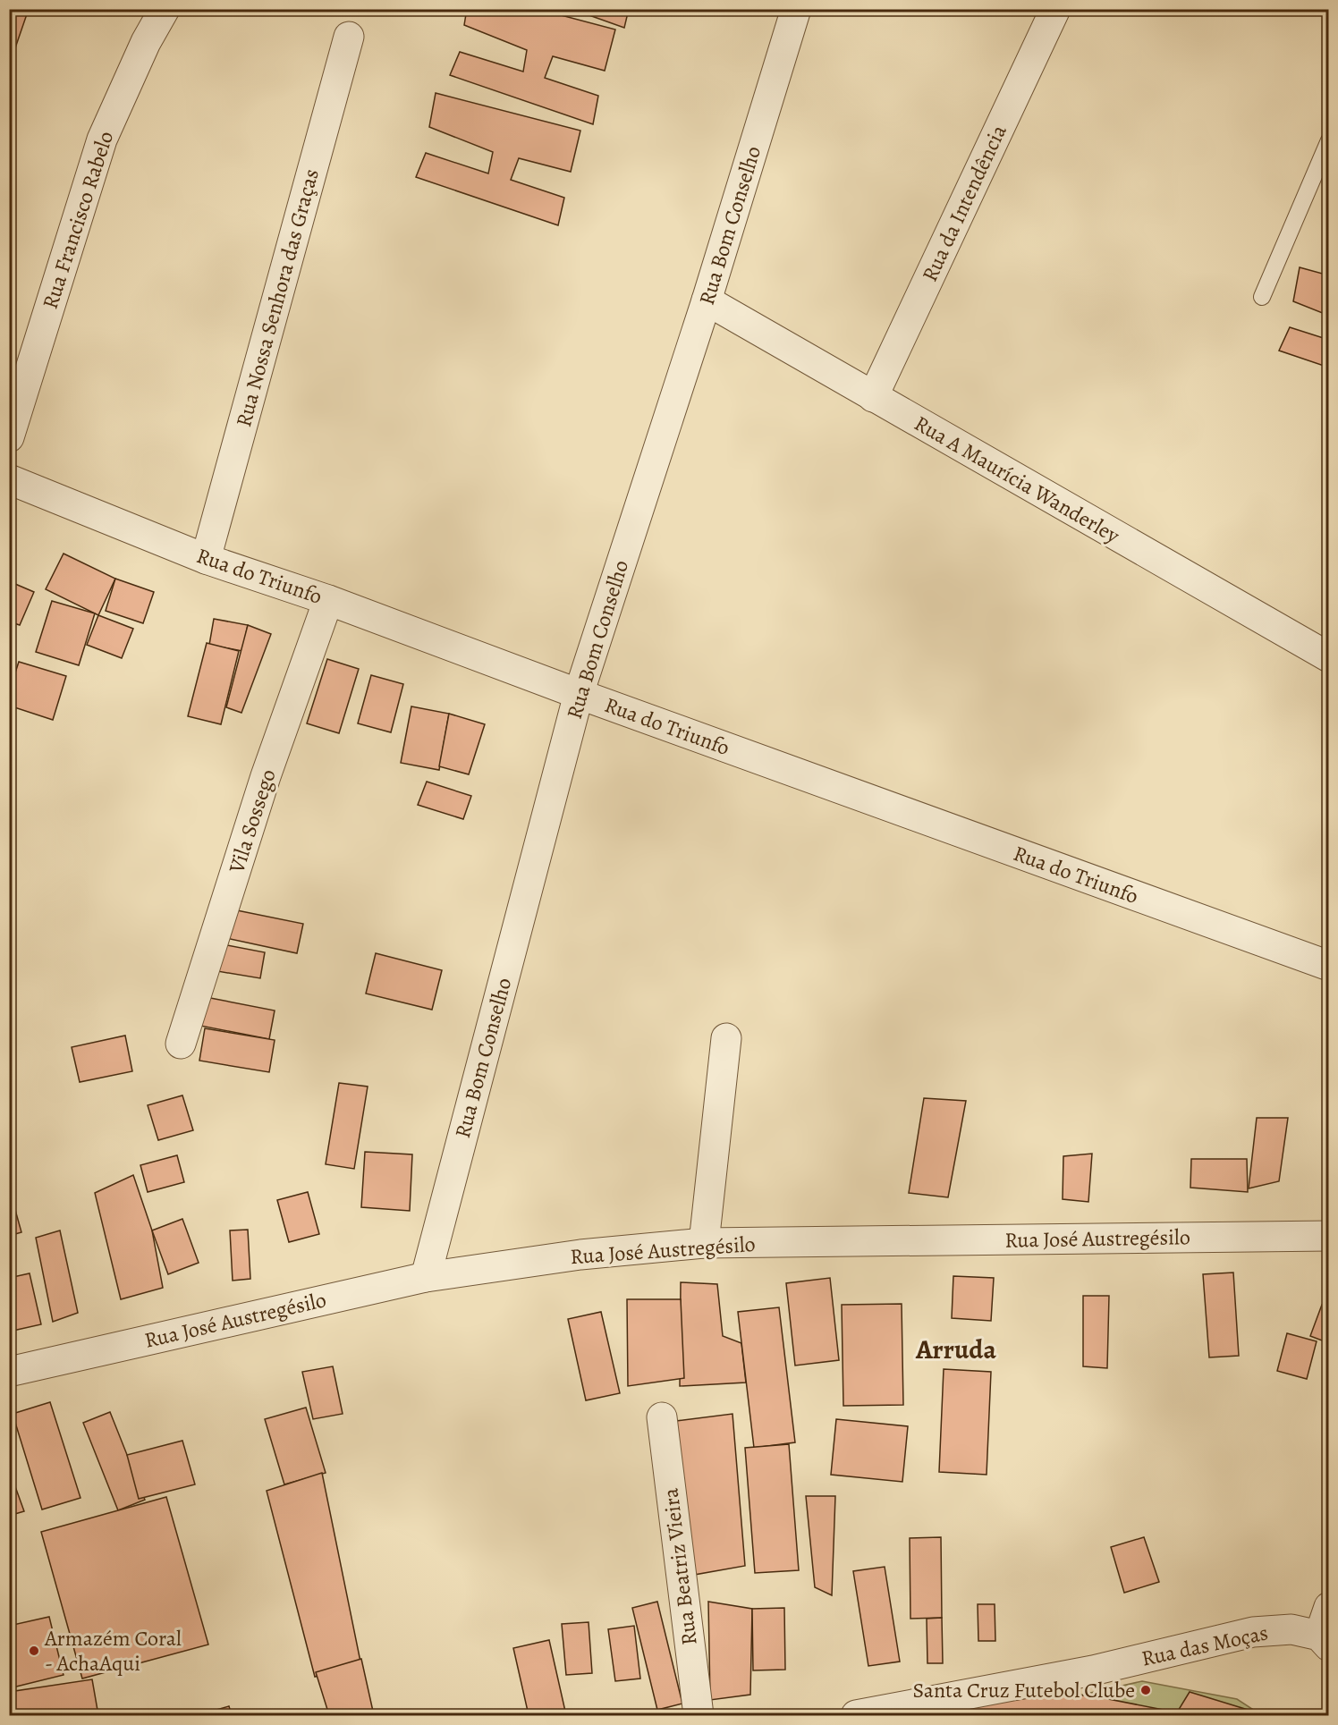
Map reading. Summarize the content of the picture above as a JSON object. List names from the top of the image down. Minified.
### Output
{"streets":{"street":["Rua da Intendência","Rua Francisco Rabelo","Rua Bom Conselho","Rua Nossa Senhora das Graças","Rua A Maurícia Wanderley","Rua do Triunfo","Vila Sossego","Rua José Austregésilo","Rua Beatriz Vieira","Rua das Moças"]},"crossings":[["Rua da Intendência","Rua A Maurícia Wanderley"],["Rua Bom Conselho","Rua A Maurícia Wanderley"],["Rua Bom Conselho","Rua do Triunfo"],["Rua Bom Conselho","Rua José Austregésilo"],["Rua Nossa Senhora das Graças","Rua do Triunfo"],["Rua do Triunfo","Vila Sossego"]],"districts":["Arruda"],"places":["Armazém Coral - AchaAqui","Santa Cruz Futebol Clube"]}
